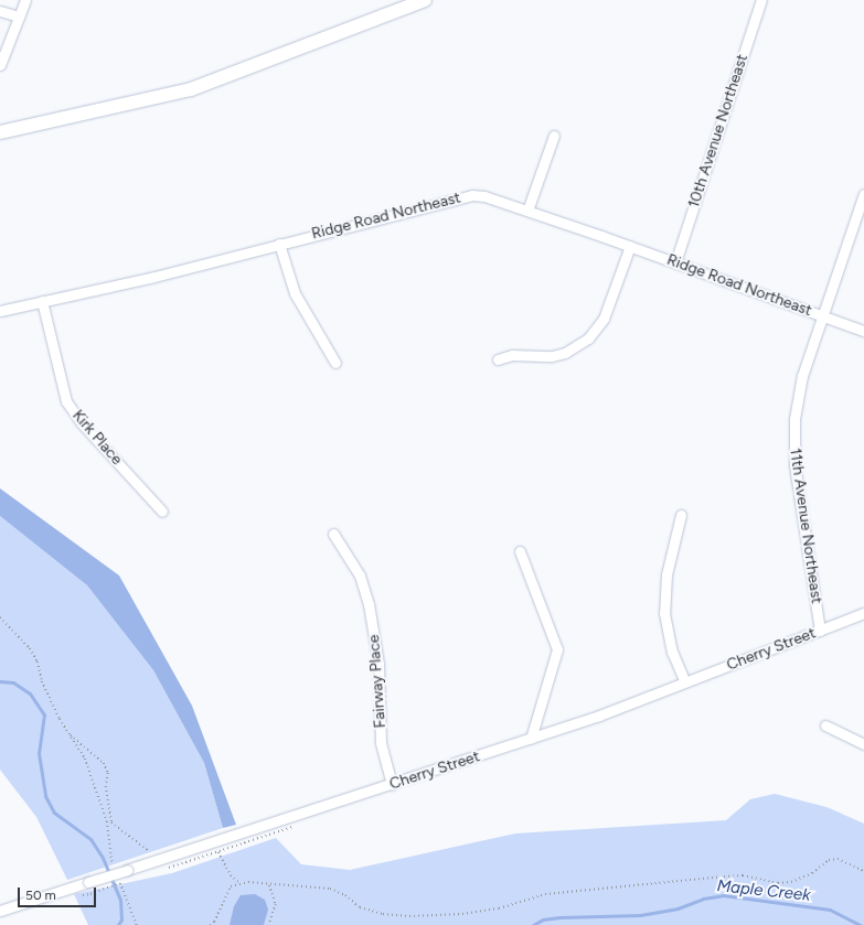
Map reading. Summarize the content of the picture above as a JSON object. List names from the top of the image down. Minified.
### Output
{"streets":{"street":["10th Avenue Northeast","Ridge Road Northeast","Kirk Place","11th Avenue Northeast","Cherry Street","Fairway Place"]},"crossings":[["10th Avenue Northeast","Ridge Road Northeast"],["Ridge Road Northeast","Kirk Place"],["Ridge Road Northeast","11th Avenue Northeast"],["11th Avenue Northeast","Cherry Street"],["Cherry Street","Fairway Place"]],"water":["Maple Creek"],"scale_bar":"50 m"}
